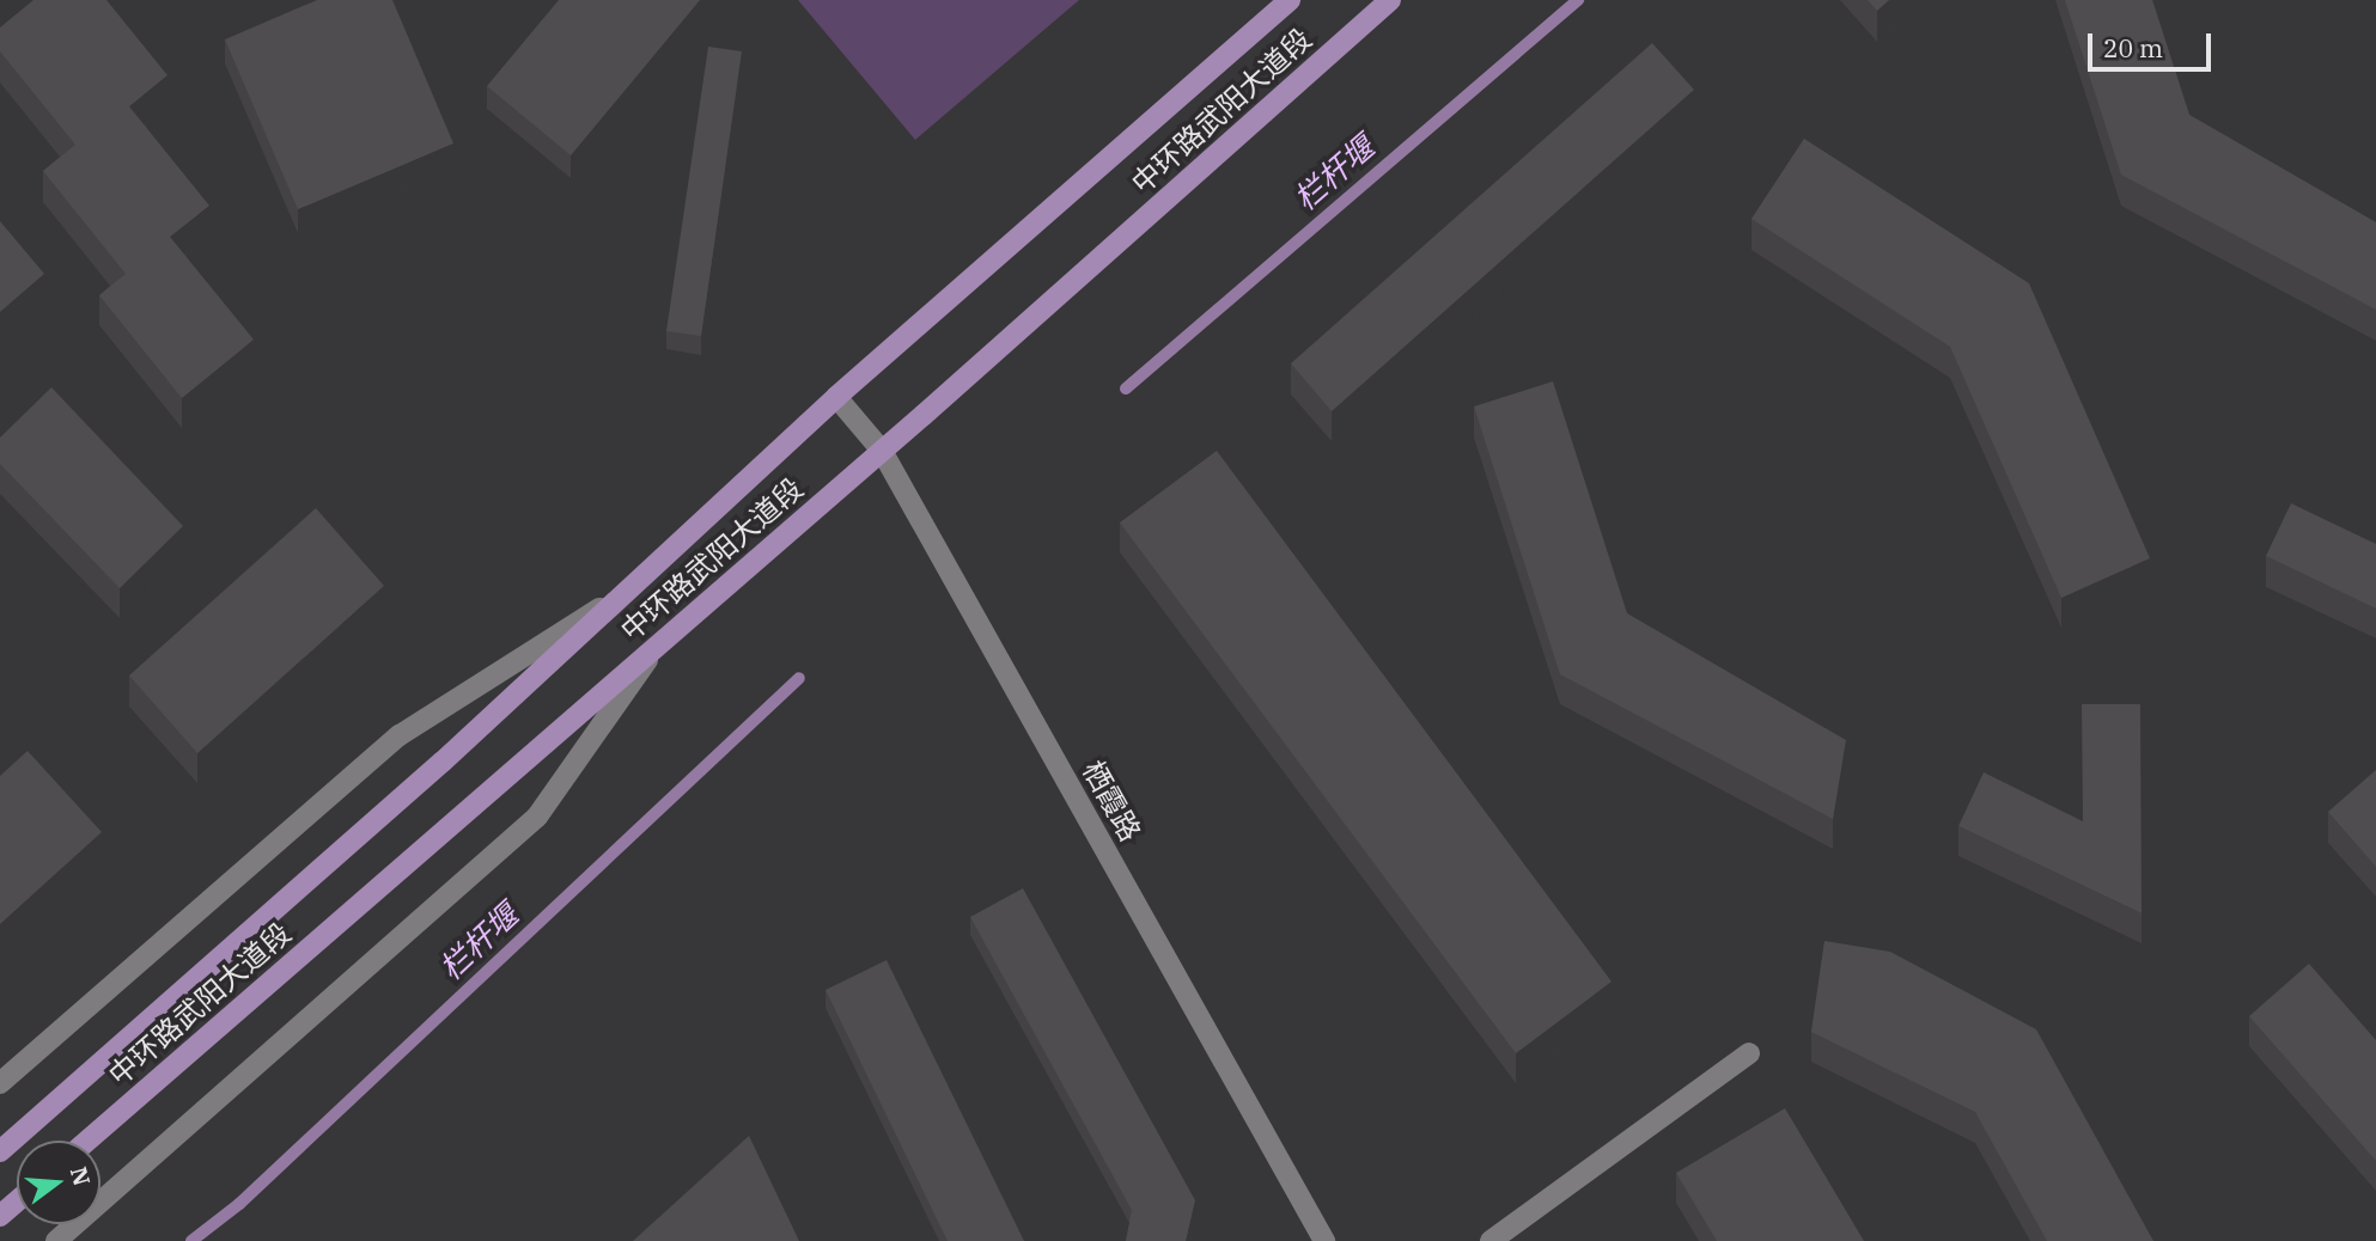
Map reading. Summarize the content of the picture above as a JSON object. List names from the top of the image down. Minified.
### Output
{"streets":{"main road":["中环路武阳大道段","栖霞路"]},"crossings":[["中环路武阳大道段","栖霞路"]],"water":["栏杆堰"],"scale_bar":"20 m","north":"right"}
